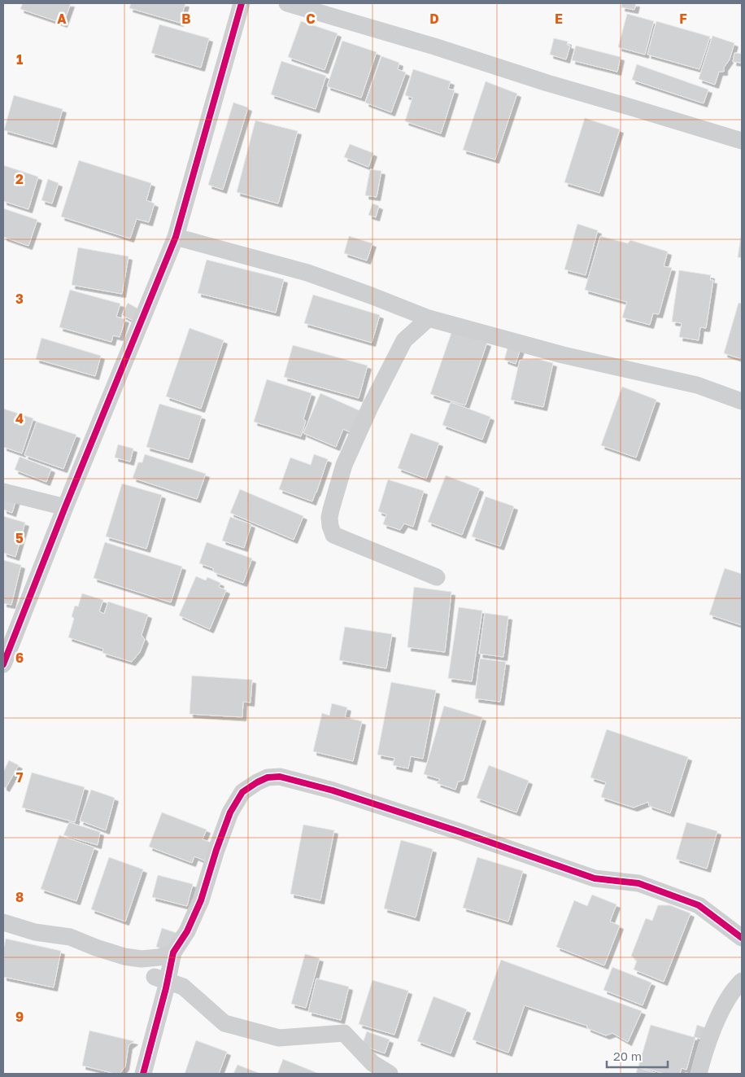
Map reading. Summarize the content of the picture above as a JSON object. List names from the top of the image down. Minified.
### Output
{"scale_bar":"20 m","grid":{"columns":["A","B","C","D","E","F"],"rows":["1","2","3","4","5","6","7","8","9"]}}
